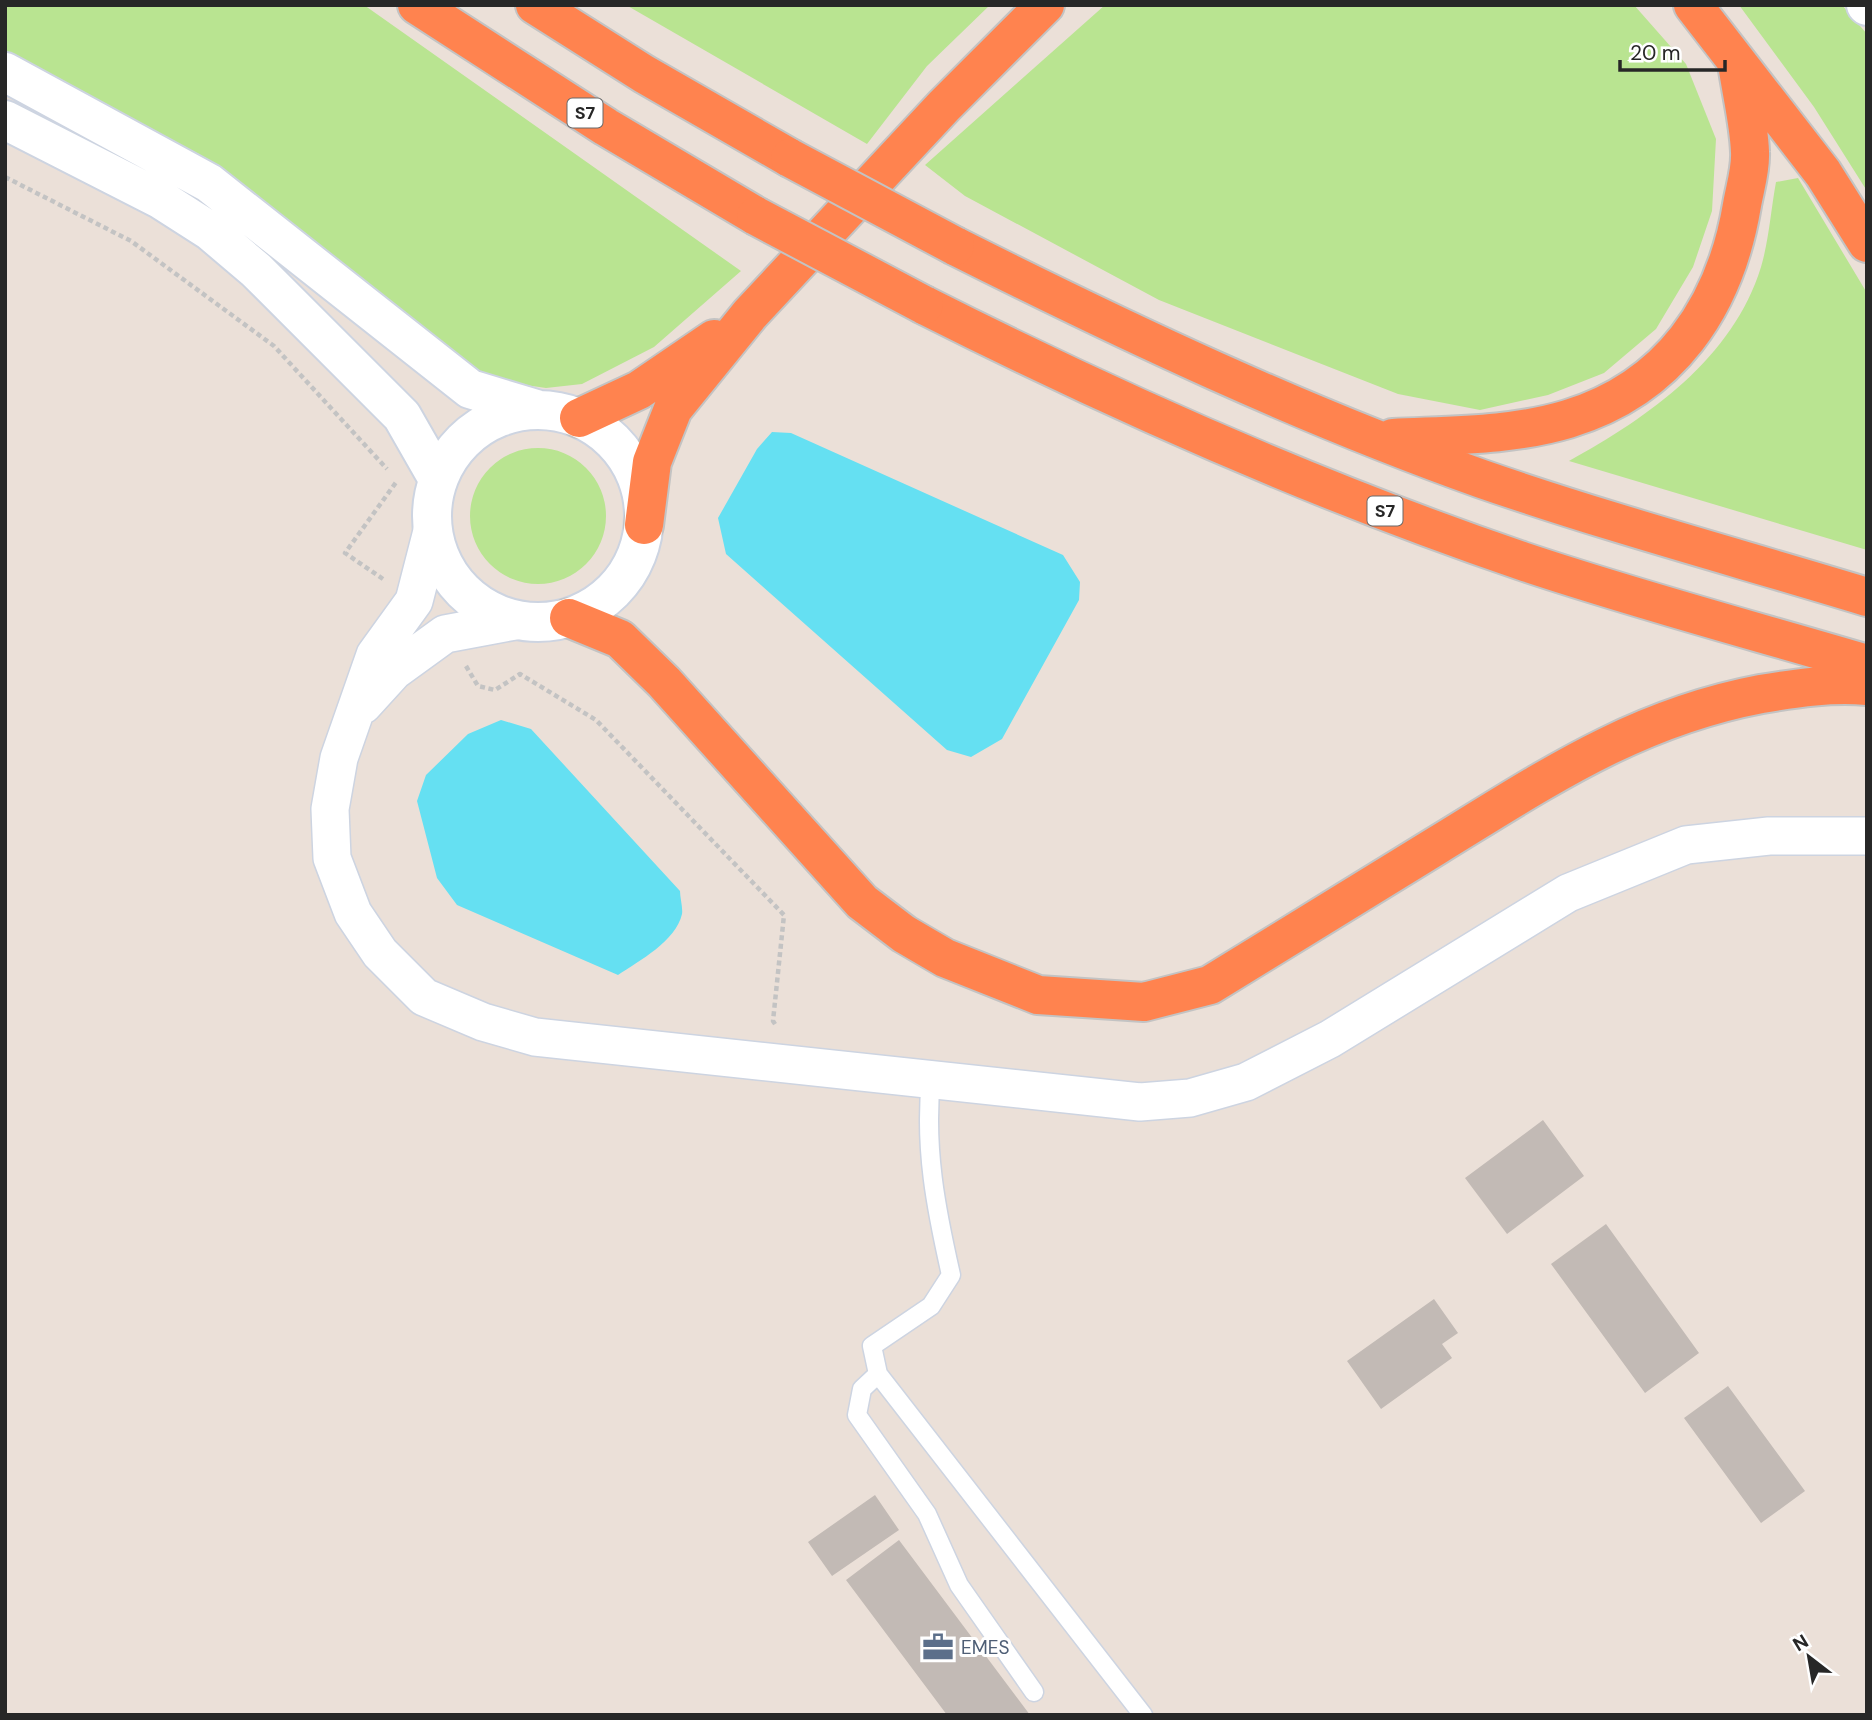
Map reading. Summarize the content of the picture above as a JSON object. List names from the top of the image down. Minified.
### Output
{"streets":{"highway":["S7"]},"places":{"office":["EMES"]},"scale_bar":"20 m","north":"top left"}
